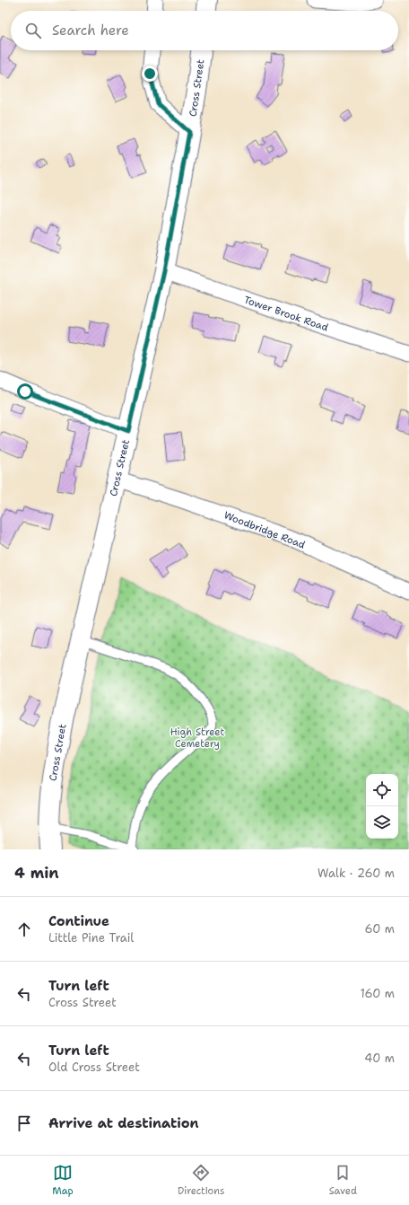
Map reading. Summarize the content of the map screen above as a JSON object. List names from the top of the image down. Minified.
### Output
{"streets":{"street":["Cross Street","Tower Brook Road","Woodbridge Road"]},"crossings":[["Cross Street","Tower Brook Road"],["Cross Street","Woodbridge Road"]],"parks":["High Street Cemetery"],"page":{"search":"Search here","heading":["4 min","Walk · 260 m"],"list":[["Continue","Little Pine Trail","60 m"],["Turn left","Cross Street","160 m"],["Turn left","Old Cross Street","40 m"],"Arrive at destination"],"nav":["Map","Directions","Saved"]}}
